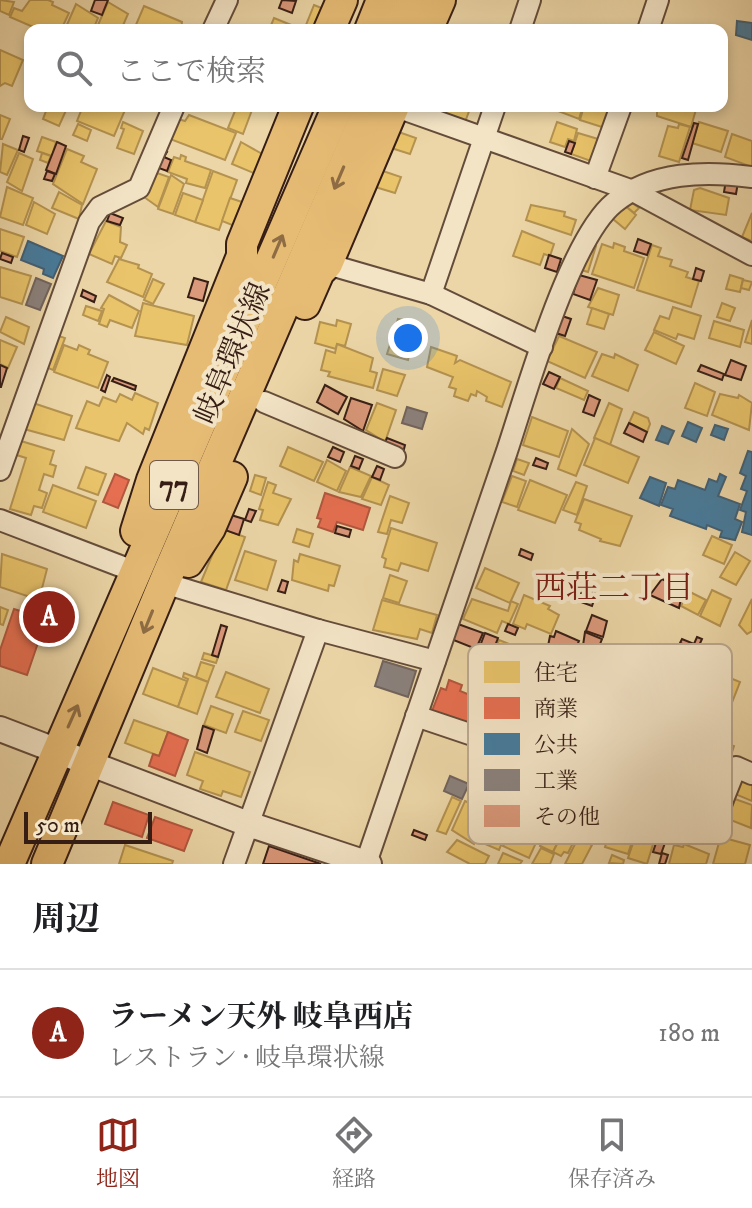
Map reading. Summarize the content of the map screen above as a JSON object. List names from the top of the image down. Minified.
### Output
{"streets":{"main road":["岐阜環状線","77"]},"districts":["西荘二丁目"],"legend":["住宅","商業","公共","工業","その他"],"scale_bar":"50 m","page":{"search":"ここで検索","pins":"A","scale":"50 m","heading":"周辺","list":[{"mark":"A","name":"ラーメン天外 岐阜西店","note":"レストラン · 岐阜環状線","value":"180 m"}],"nav":["地図","経路","保存済み"]}}
